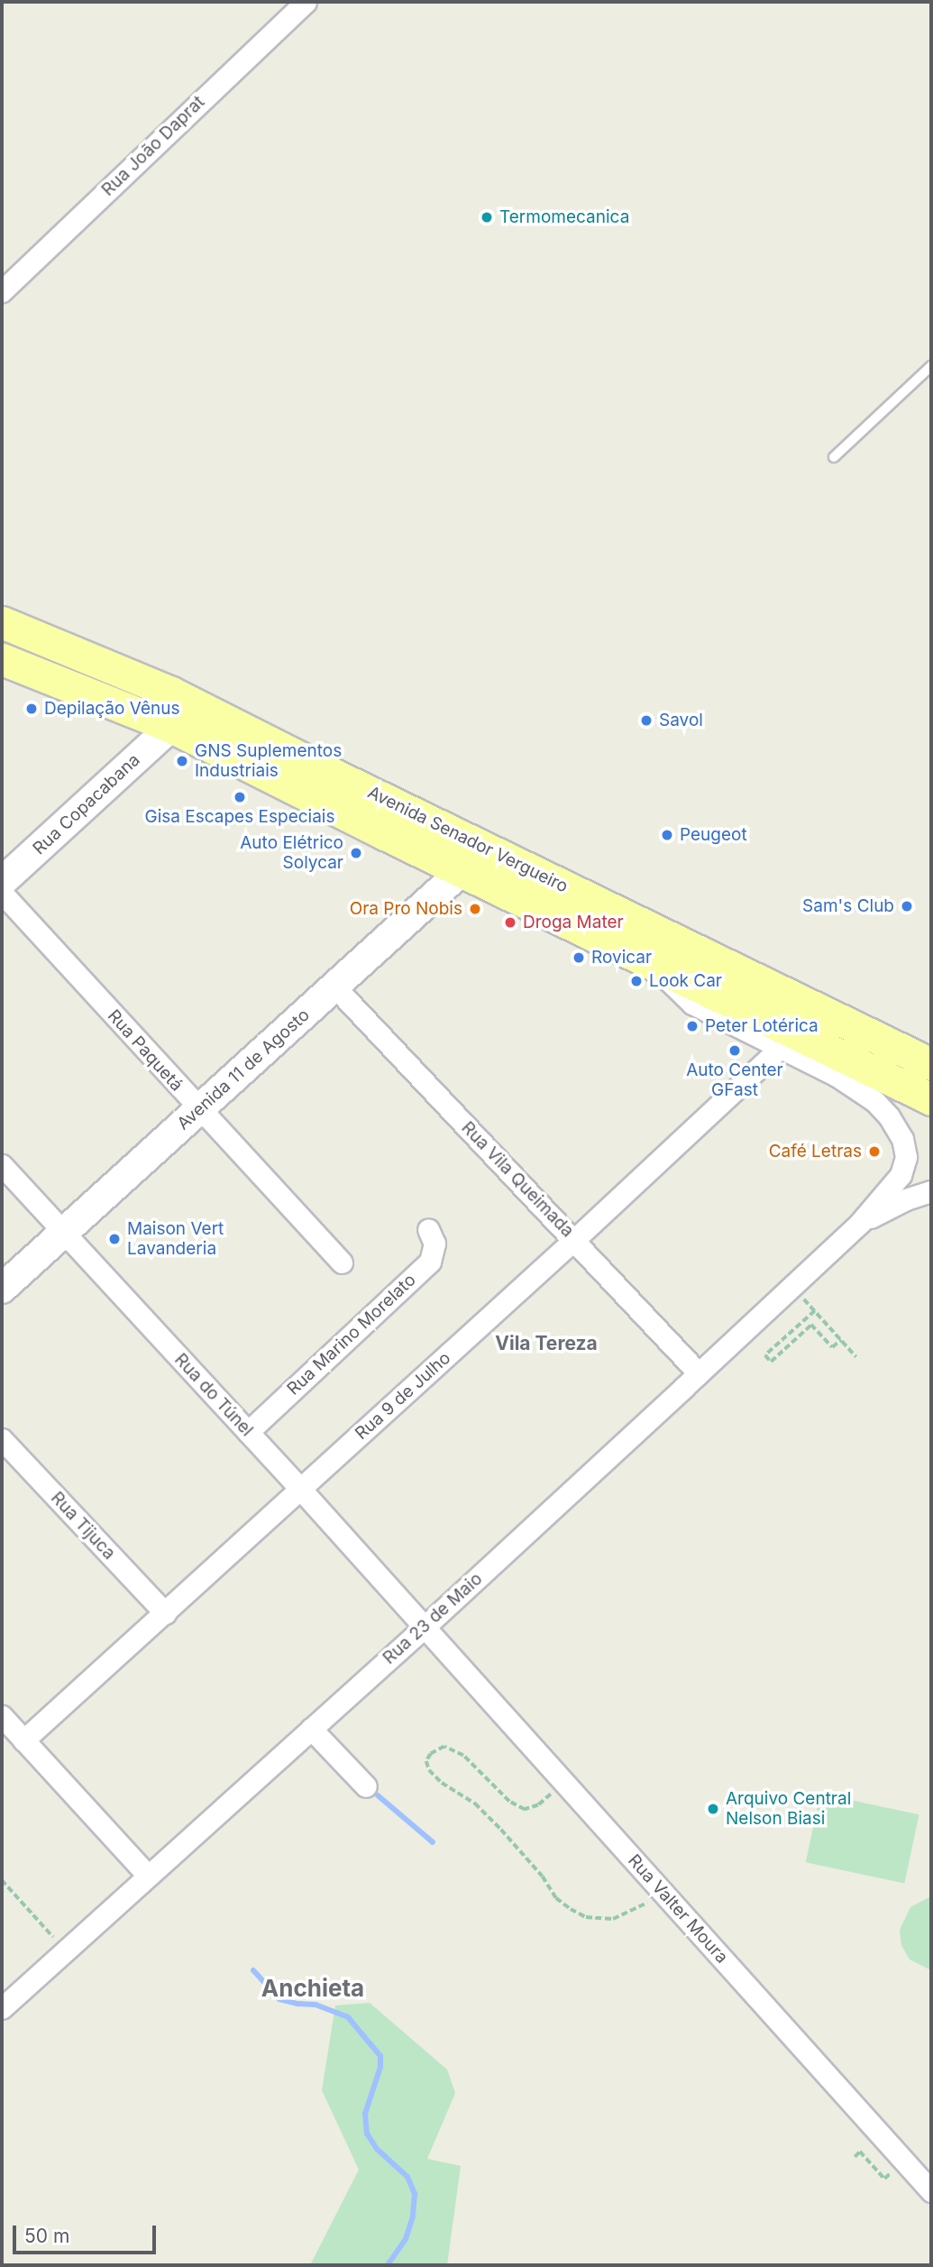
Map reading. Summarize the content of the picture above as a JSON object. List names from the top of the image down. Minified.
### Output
{"streets":{"main road":["Avenida Senador Vergueiro"],"street":["Rua João Daprat","Rua Copacabana","Rua Paquetá","Avenida 11 de Agosto","Rua Vila Queimada","Rua Marino Morelato","Rua do Túnel","Rua 9 de Julho","Rua Tijuca","Rua 23 de Maio","Rua Valter Moura"]},"crossings":[["Rua Copacabana","Avenida Senador Vergueiro"],["Avenida Senador Vergueiro","Avenida 11 de Agosto"],["Rua Paquetá","Avenida 11 de Agosto"],["Avenida 11 de Agosto","Rua Vila Queimada"],["Avenida 11 de Agosto","Rua do Túnel"],["Rua Vila Queimada","Rua 9 de Julho"],["Rua Vila Queimada","Rua 23 de Maio"],["Rua Marino Morelato","Rua do Túnel"],["Rua do Túnel","Rua 9 de Julho"],["Rua do Túnel","Rua 23 de Maio"],["Rua do Túnel","Rua Valter Moura"],["Rua 9 de Julho","Rua Tijuca"],["Rua 9 de Julho","Rua 23 de Maio"],["Rua 23 de Maio","Rua Valter Moura"]],"districts":["Vila Tereza","Anchieta"],"places":["Termomecanica","Depilação Vênus","Savol","GNS Suplementos Industriais","Gisa Escapes Especiais","Peugeot","Auto Elétrico Solycar","Sam's Club","Ora Pro Nobis","Droga Mater","Rovicar","Look Car","Peter Lotérica","Auto Center GFast","Café Letras","Maison Vert Lavanderia","Arquivo Central Nelson Biasi"],"scale_bar":"50 m"}
